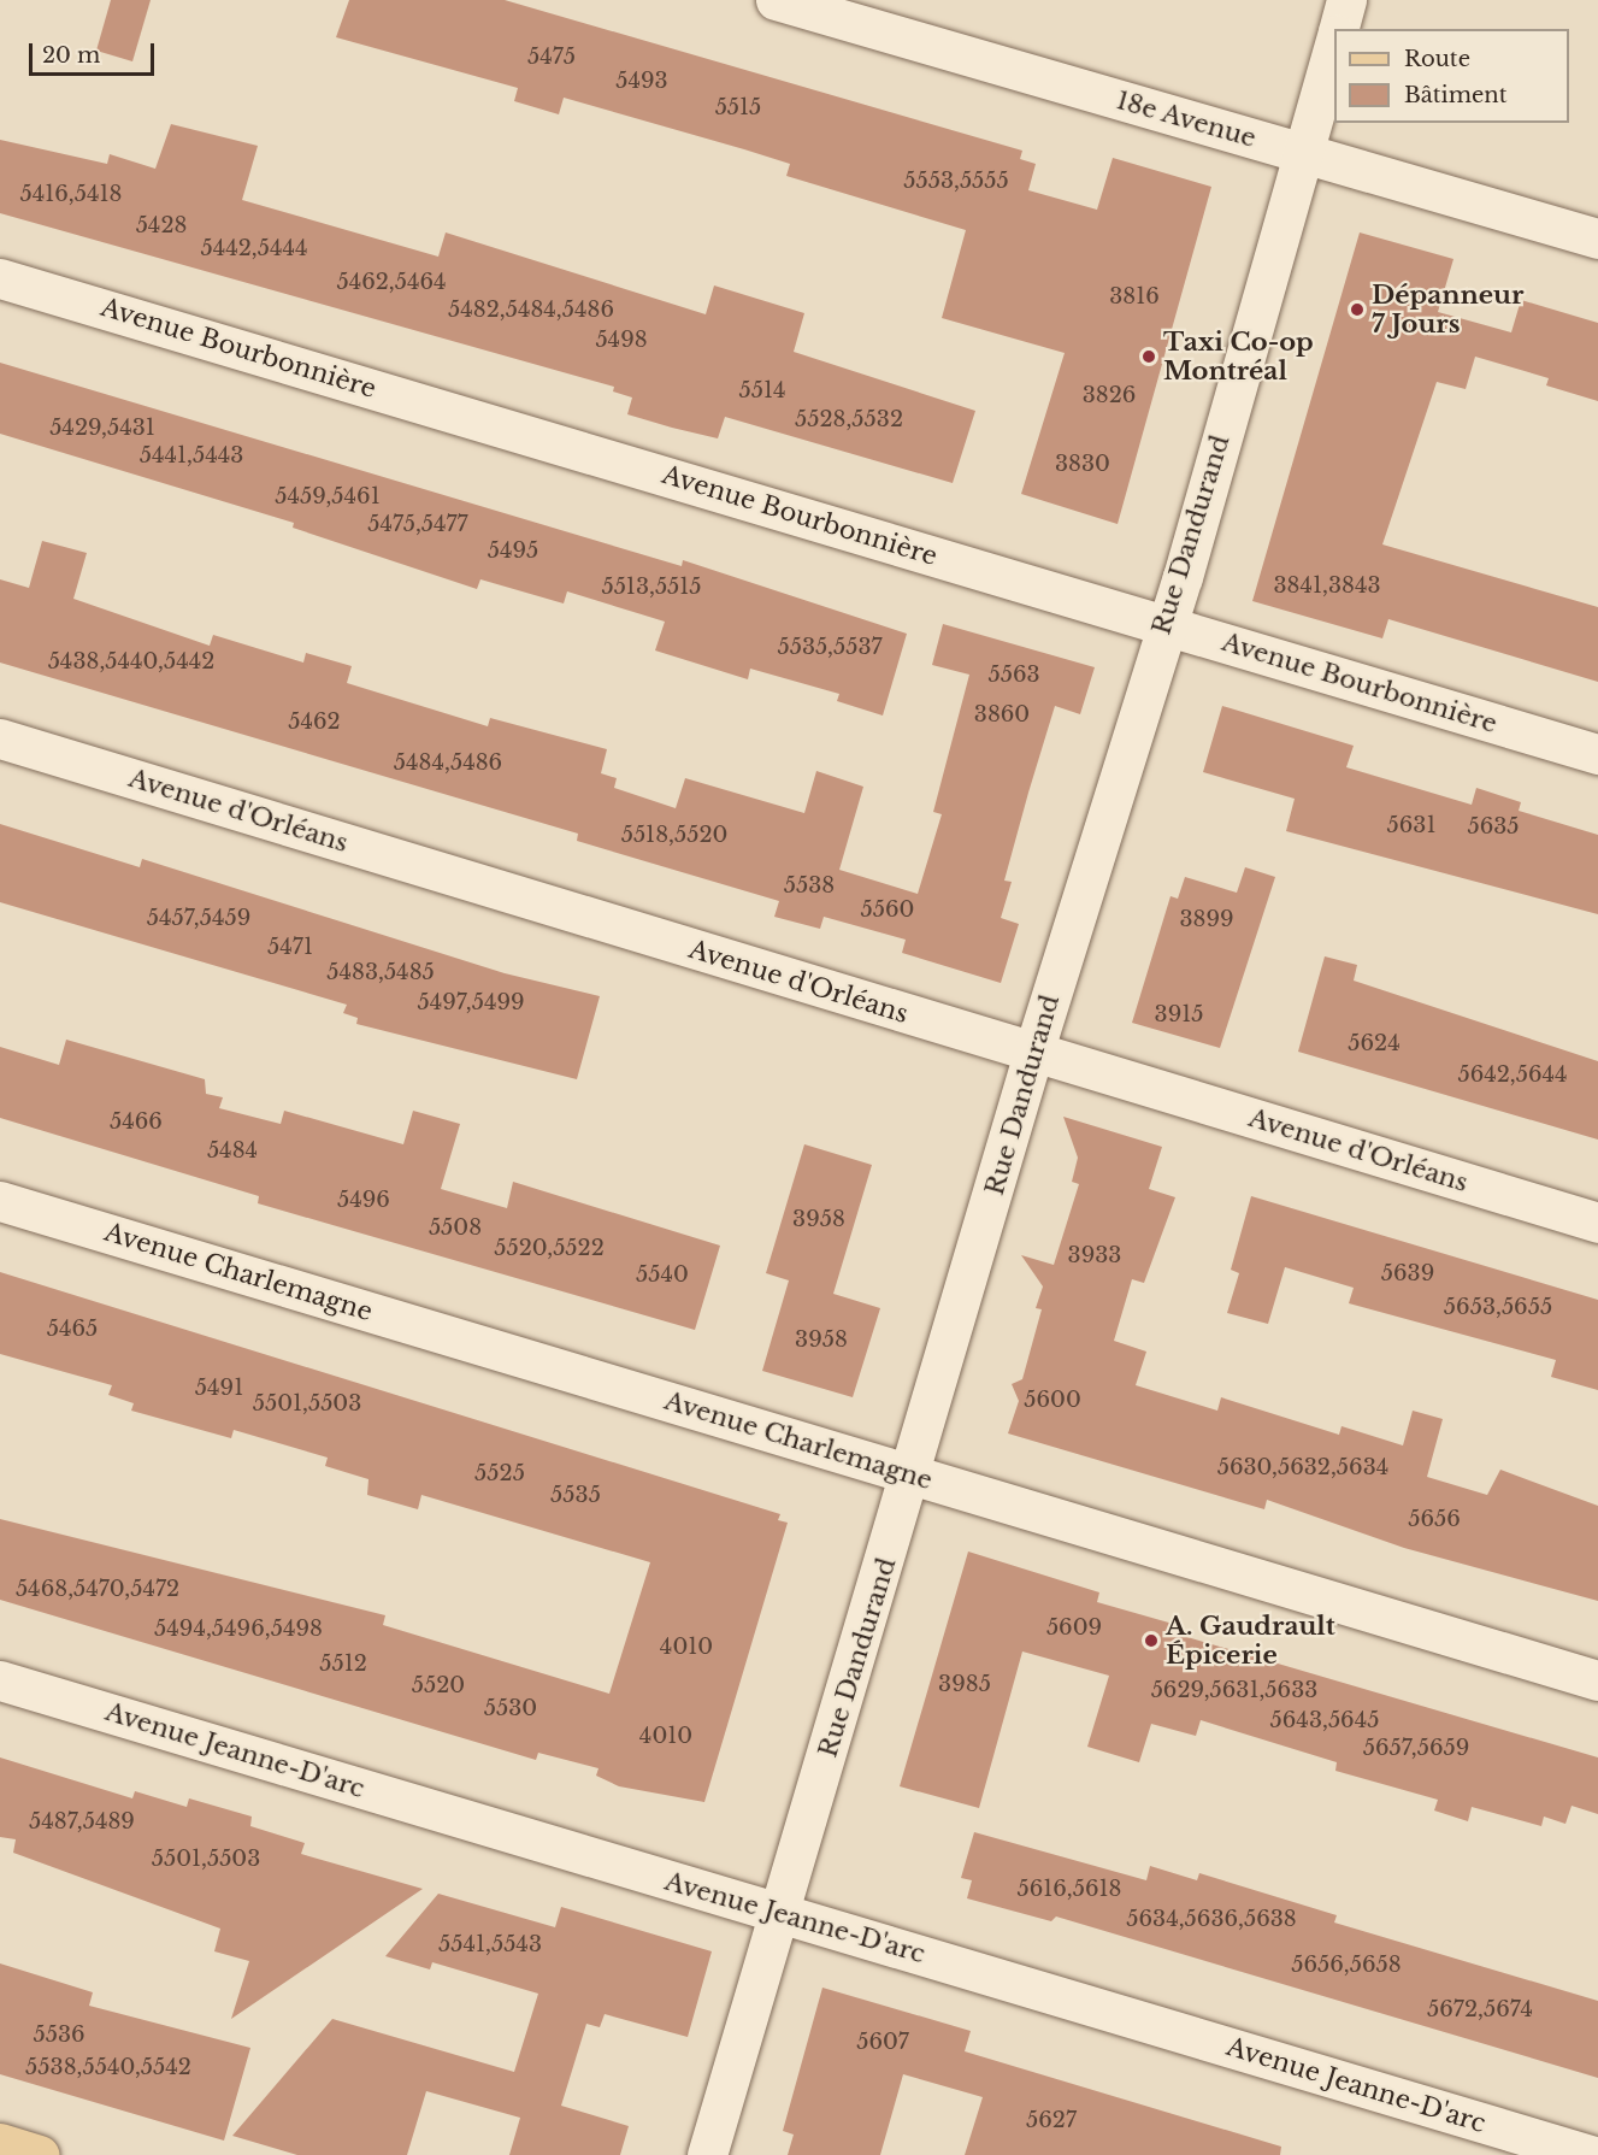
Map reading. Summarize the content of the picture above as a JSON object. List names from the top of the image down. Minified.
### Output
{"streets":{"street":["18e Avenue","Avenue Bourbonnière","Rue Dandurand","Avenue d'Orléans","Avenue Charlemagne","Avenue Jeanne-D'arc"]},"crossings":[["18e Avenue","Rue Dandurand"],["Avenue Bourbonnière","Rue Dandurand"],["Rue Dandurand","Avenue d'Orléans"],["Rue Dandurand","Avenue Charlemagne"],["Rue Dandurand","Avenue Jeanne-D'arc"]],"places":["Dépanneur 7 Jours","Taxi Co-op Montréal","A. Gaudrault Épicerie"],"house_numbers":["5475","5493","5515","5553,5555","5416,5418","5428","5442,5444","5462,5464","3816","5482,5484,5486","5498","5514","3826","5528,5532","5429,5431","5441,5443","3830","5459,5461","5475,5477","5495","3841,3843","5513,5515","5535,5537","5438,5440,5442","5563","3860","5462","5484,5486","5631","5635","5518,5520","5538","5560","5457,5459","3899","5471","5483,5485","5497,5499","3915","5624","5642,5644","5466","5484","5496","3958","5508","5520,5522","3933","5639","5540","5653,5655","5465","3958","5491","5600","5501,5503","5630,5632,5634","5525","5535","5656","5468,5470,5472","5609","5494,5496,5498","4010","5512","3985","5520","5629,5631,5633","5530","5643,5645","4010","5657,5659","5487,5489","5501,5503","5616,5618","5634,5636,5638","5541,5543","5656,5658","5672,5674","5536","5607","5538,5540,5542","5627"],"legend":["Route","Bâtiment"],"scale_bar":"20 m"}
